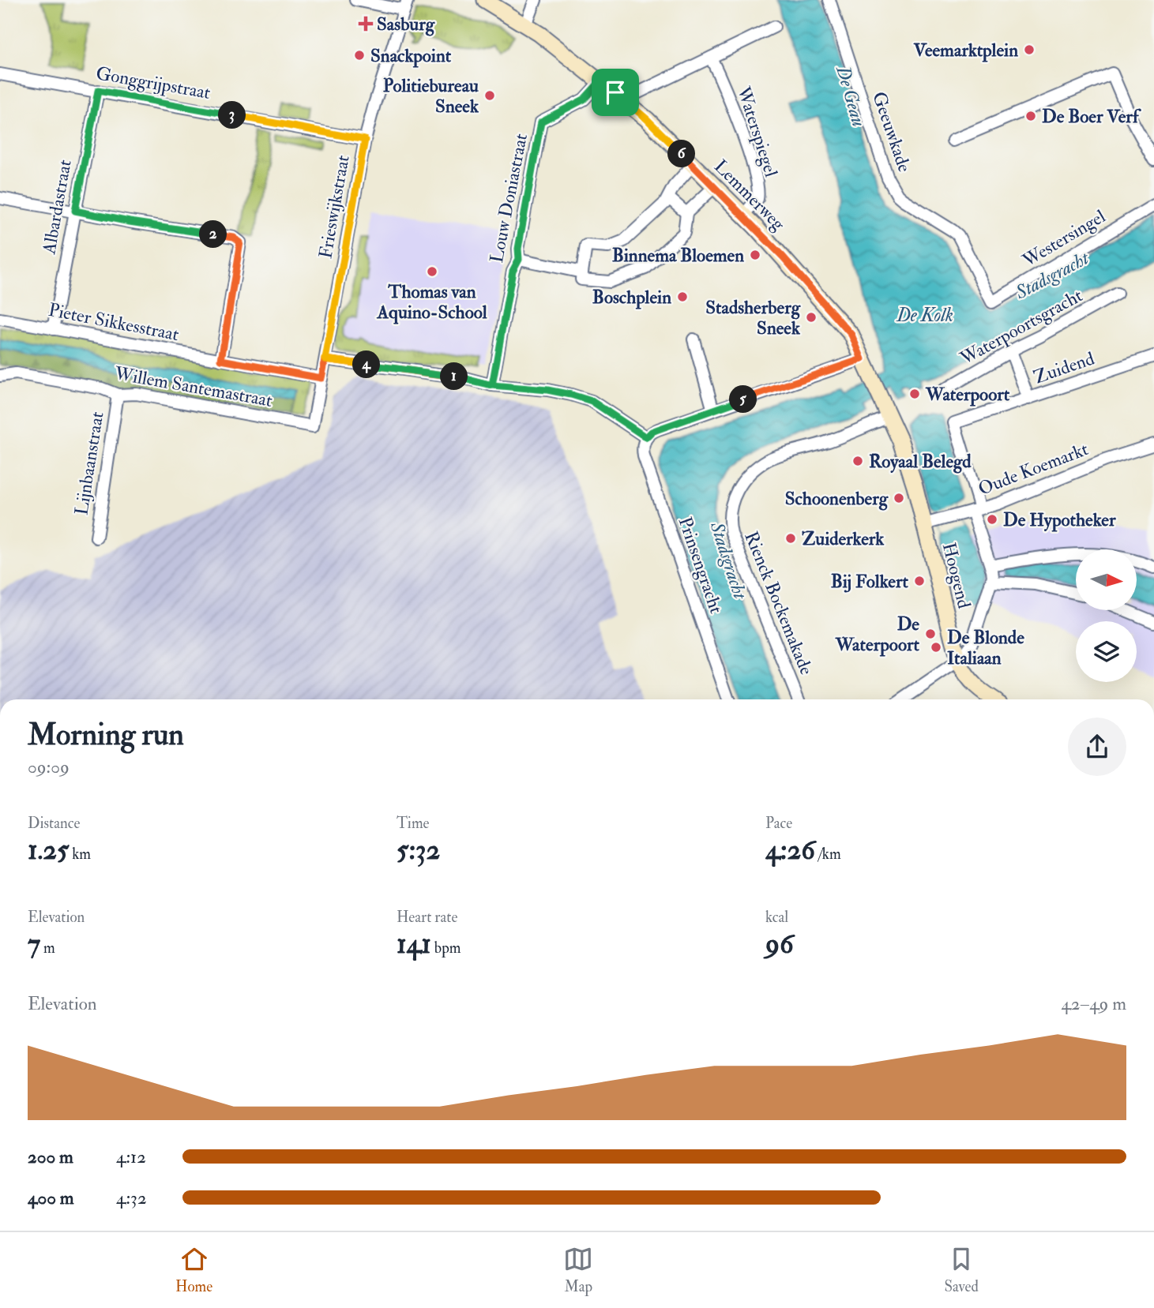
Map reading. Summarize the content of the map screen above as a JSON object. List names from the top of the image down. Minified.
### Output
{"streets":{"main road":["Lemmerweg","Hoogend"],"street":["Gonggrijpstraat","Waterspiegel","Geeuwkade","Louw Doniastraat","Albardastraat","Frieswijkstraat","Westersingel","Pieter Sikkesstraat","Waterpoortsgracht","Zuidend","Willem Santemastraat","Lijnbaanstraat","Oude Koemarkt","Prinsengracht","Rienck Bockemakade"]},"crossings":[["Gonggrijpstraat","Albardastraat"],["Gonggrijpstraat","Frieswijkstraat"],["Waterspiegel","Lemmerweg"],["Geeuwkade","Westersingel"],["Lemmerweg","Louw Doniastraat"],["Lemmerweg","Hoogend"],["Lemmerweg","Rienck Bockemakade"],["Albardastraat","Pieter Sikkesstraat"],["Frieswijkstraat","Willem Santemastraat"],["Pieter Sikkesstraat","Willem Santemastraat"],["Zuidend","Hoogend"],["Willem Santemastraat","Lijnbaanstraat"],["Oude Koemarkt","Hoogend"],["Hoogend","Rienck Bockemakade"]],"water":["De Geau","Stadsgracht","De Kolk"],"places":{"health":["Sasburg"],"other":["Veemarktplein","Snackpoint","Politiebureau Sneek","De Boer Verf","Binnema Bloemen","Thomas van Aquino-School","Boschplein","Stadsherberg Sneek","Waterpoort","Royaal Belegd","Schoonenberg","De Hypotheker","Zuiderkerk","Bij Folkert","De Waterpoort","De Blonde Italiaan"]},"north":"right","page":{"pins":["3","6","2","4","1","5"],"heading":["Morning run","09:09"],"stats":[["Distance","1.25 km"],["Time","5:32"],["Pace","4:26 /km"],["Elevation","7 m"],["Heart rate","141 bpm"],["kcal","96"]],"chart":["Elevation","42–49 m"],"list":[{"name":"200 m","note":"4:12"},{"name":"400 m","note":"4:32"}],"tabs":["Home","Map","Saved"]}}
